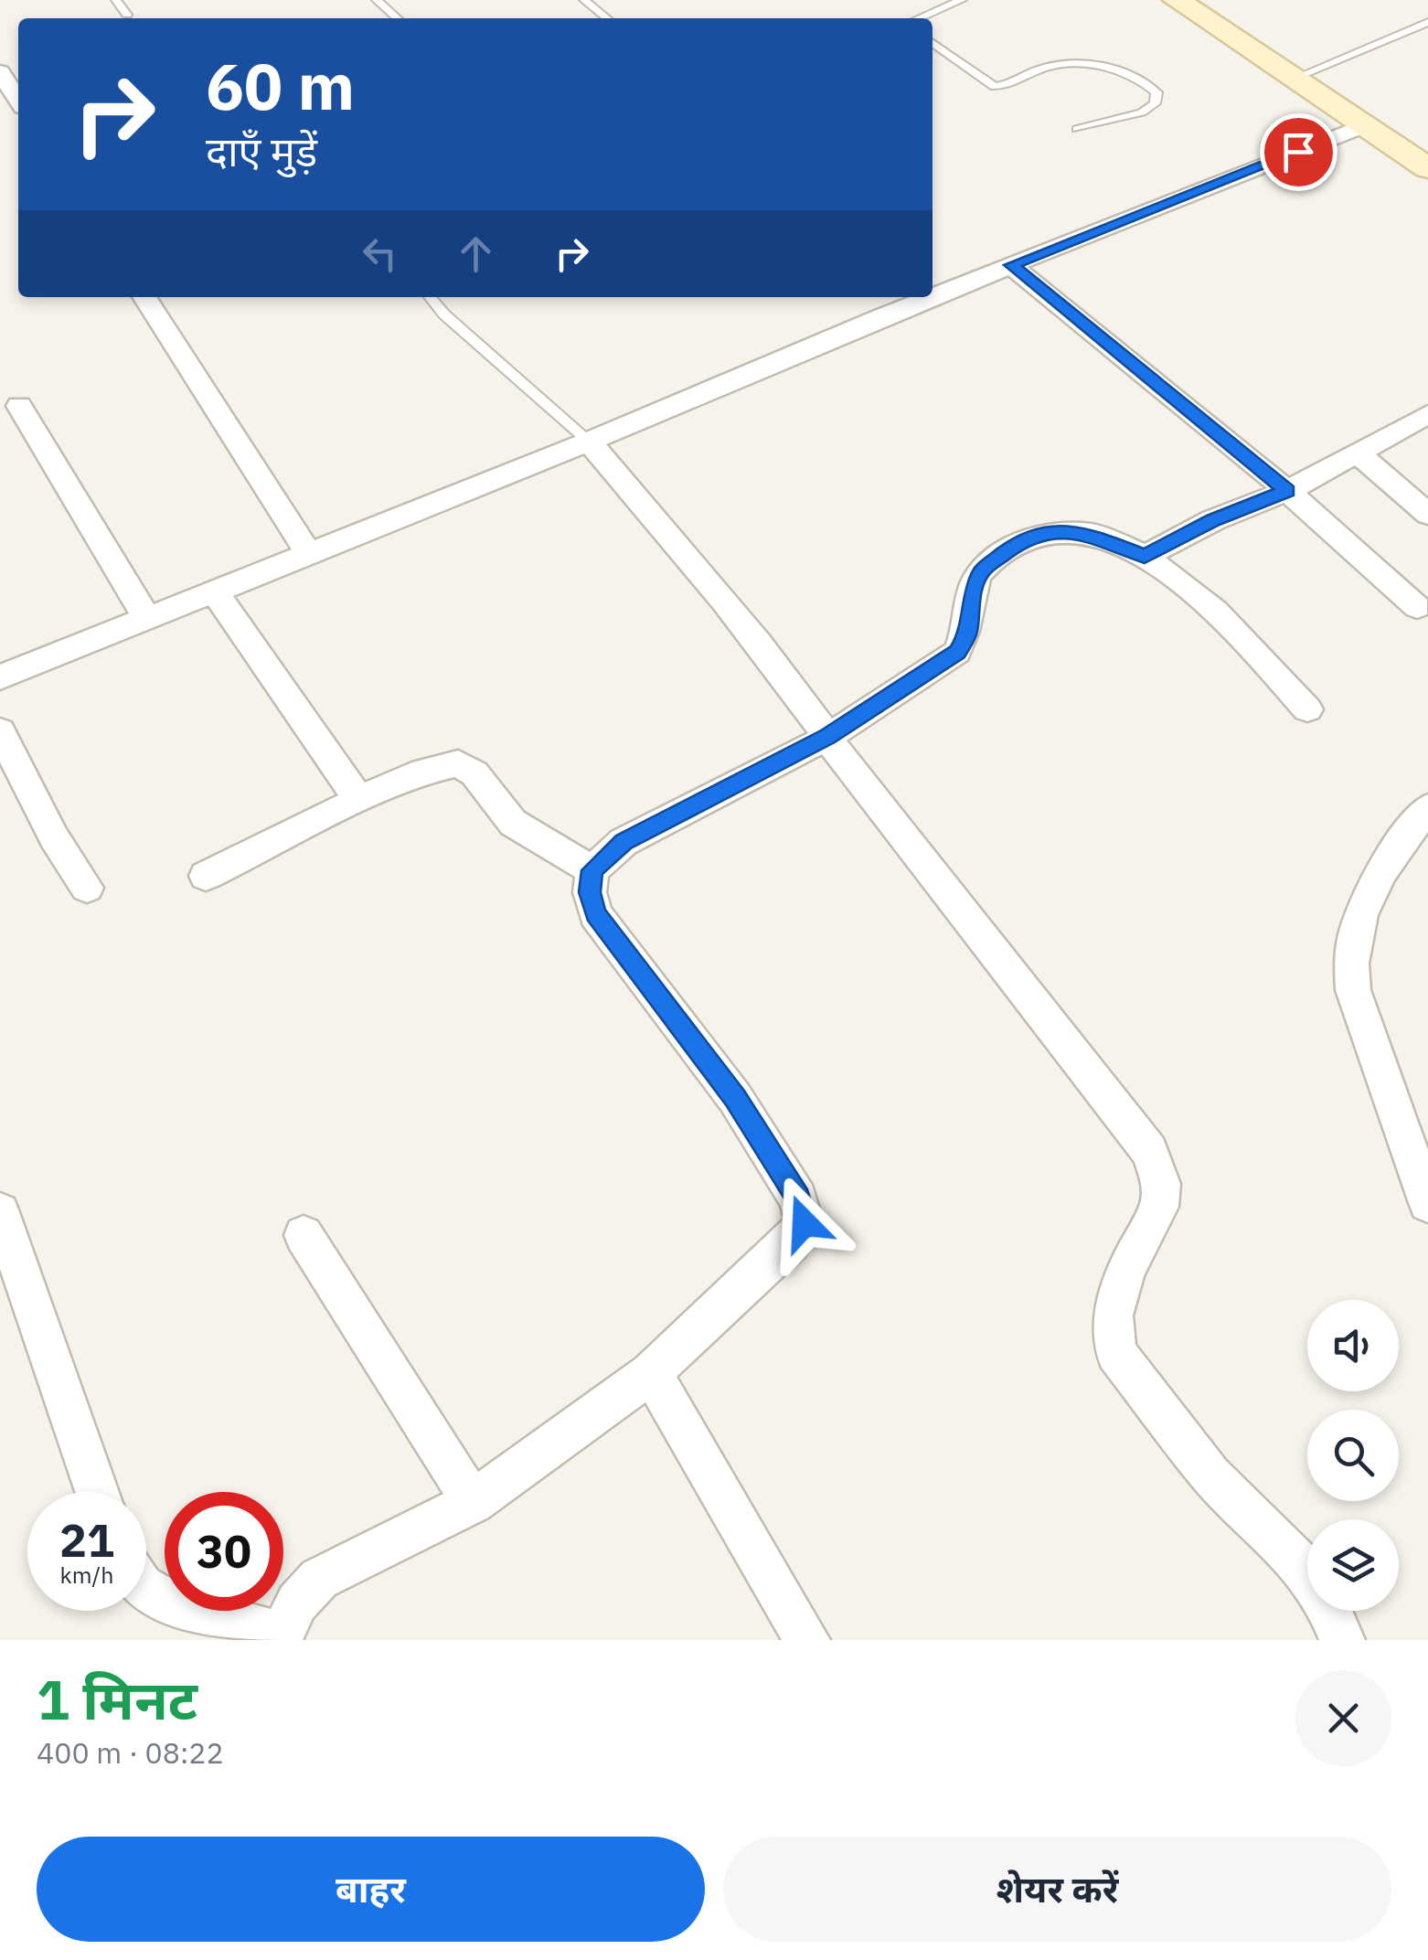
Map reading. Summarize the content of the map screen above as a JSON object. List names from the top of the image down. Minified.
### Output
{"page":{"turn":["60 m","दाएँ मुड़ें"],"speed":"21 km/h","limit":"30","heading":["1 मिनट","400 m · 08:22"],"buttons":["बाहर","शेयर करें"]}}
